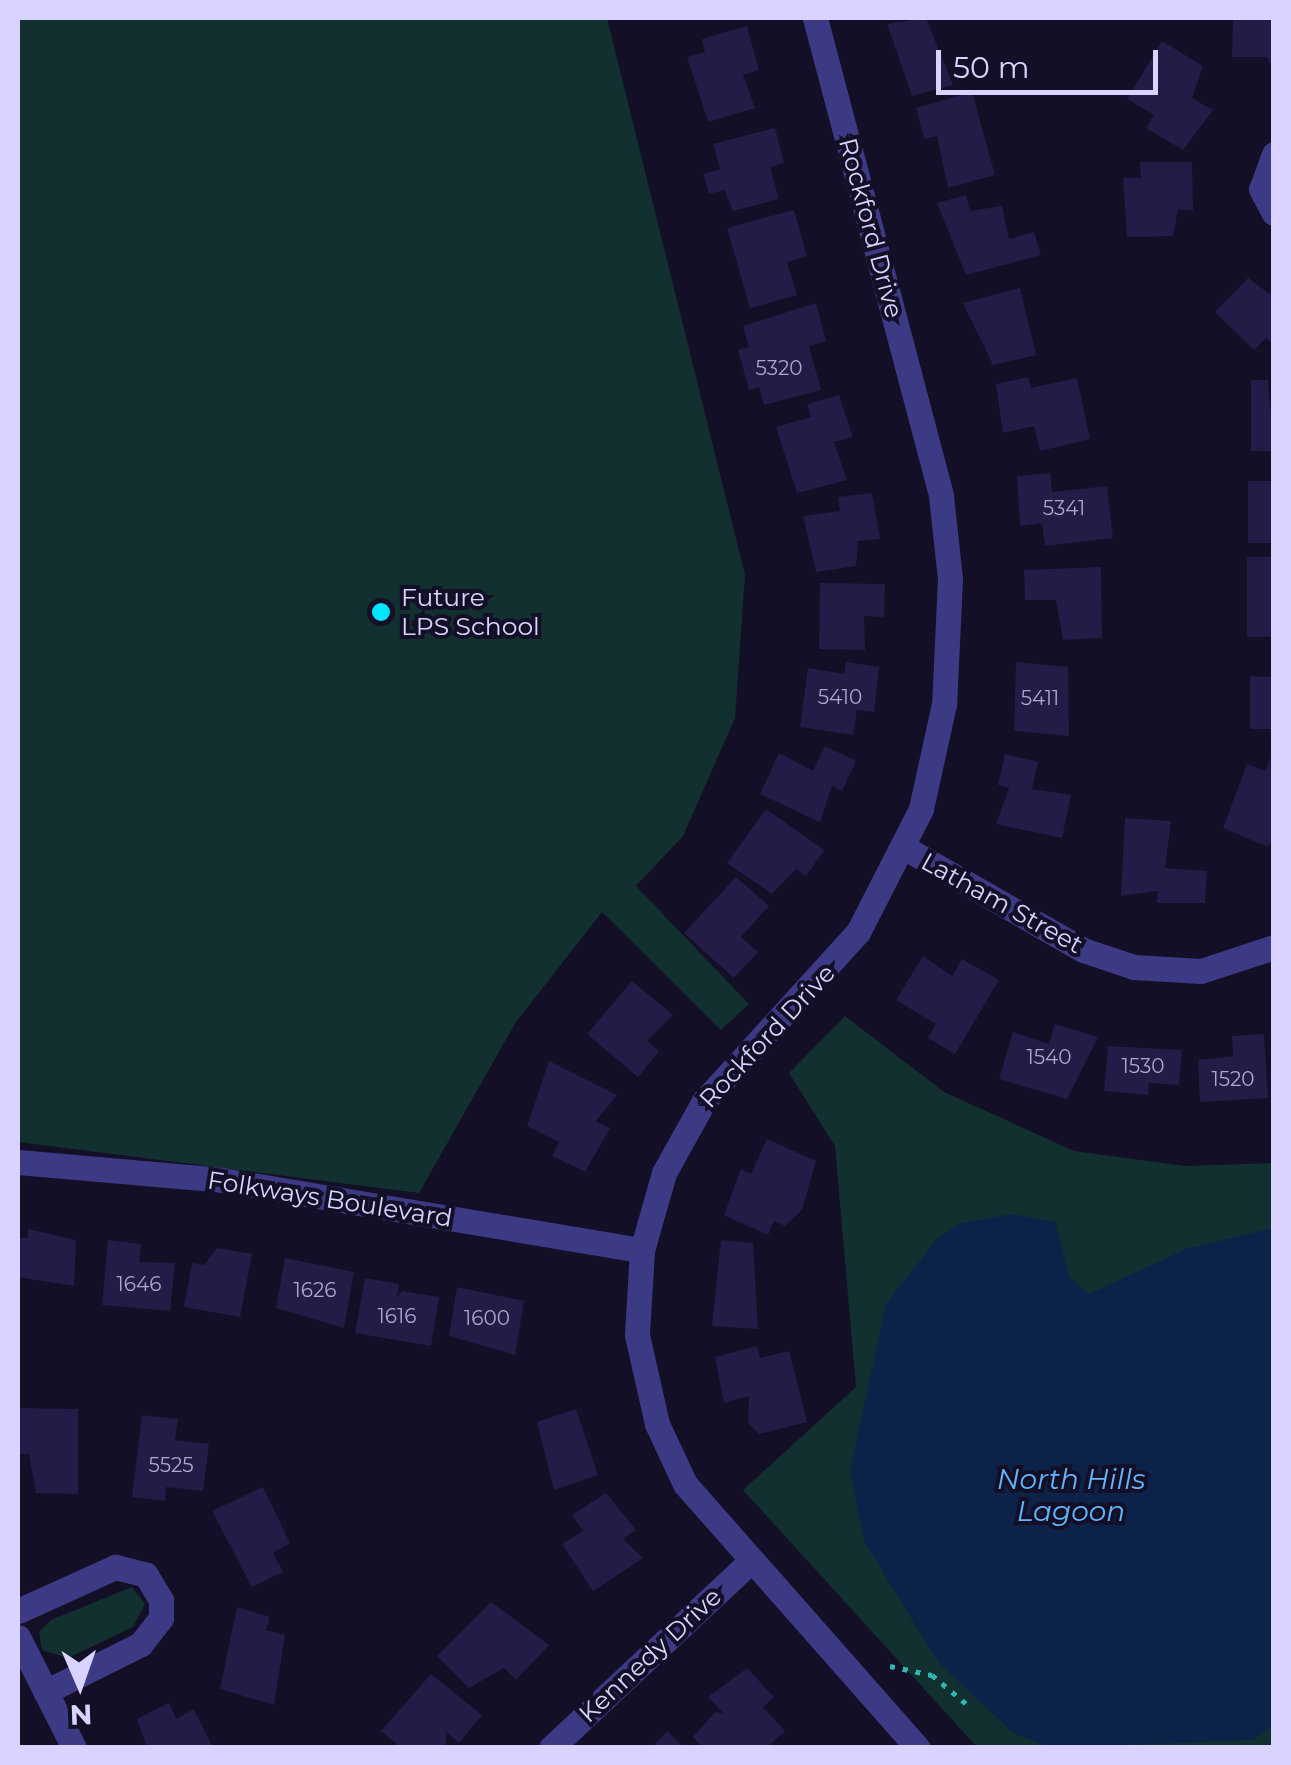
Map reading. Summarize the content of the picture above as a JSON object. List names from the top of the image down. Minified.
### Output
{"streets":{"street":["Rockford Drive","Latham Street","Folkways Boulevard","Kennedy Drive"]},"crossings":[["Rockford Drive","Latham Street"],["Rockford Drive","Folkways Boulevard"],["Rockford Drive","Kennedy Drive"]],"water":["North Hills Lagoon"],"places":["Future LPS School"],"house_numbers":["5320","5341","5410","5411","1540","1530","1520","1646","1626","1616","1600","5525"],"scale_bar":"50 m","north":"bottom"}
